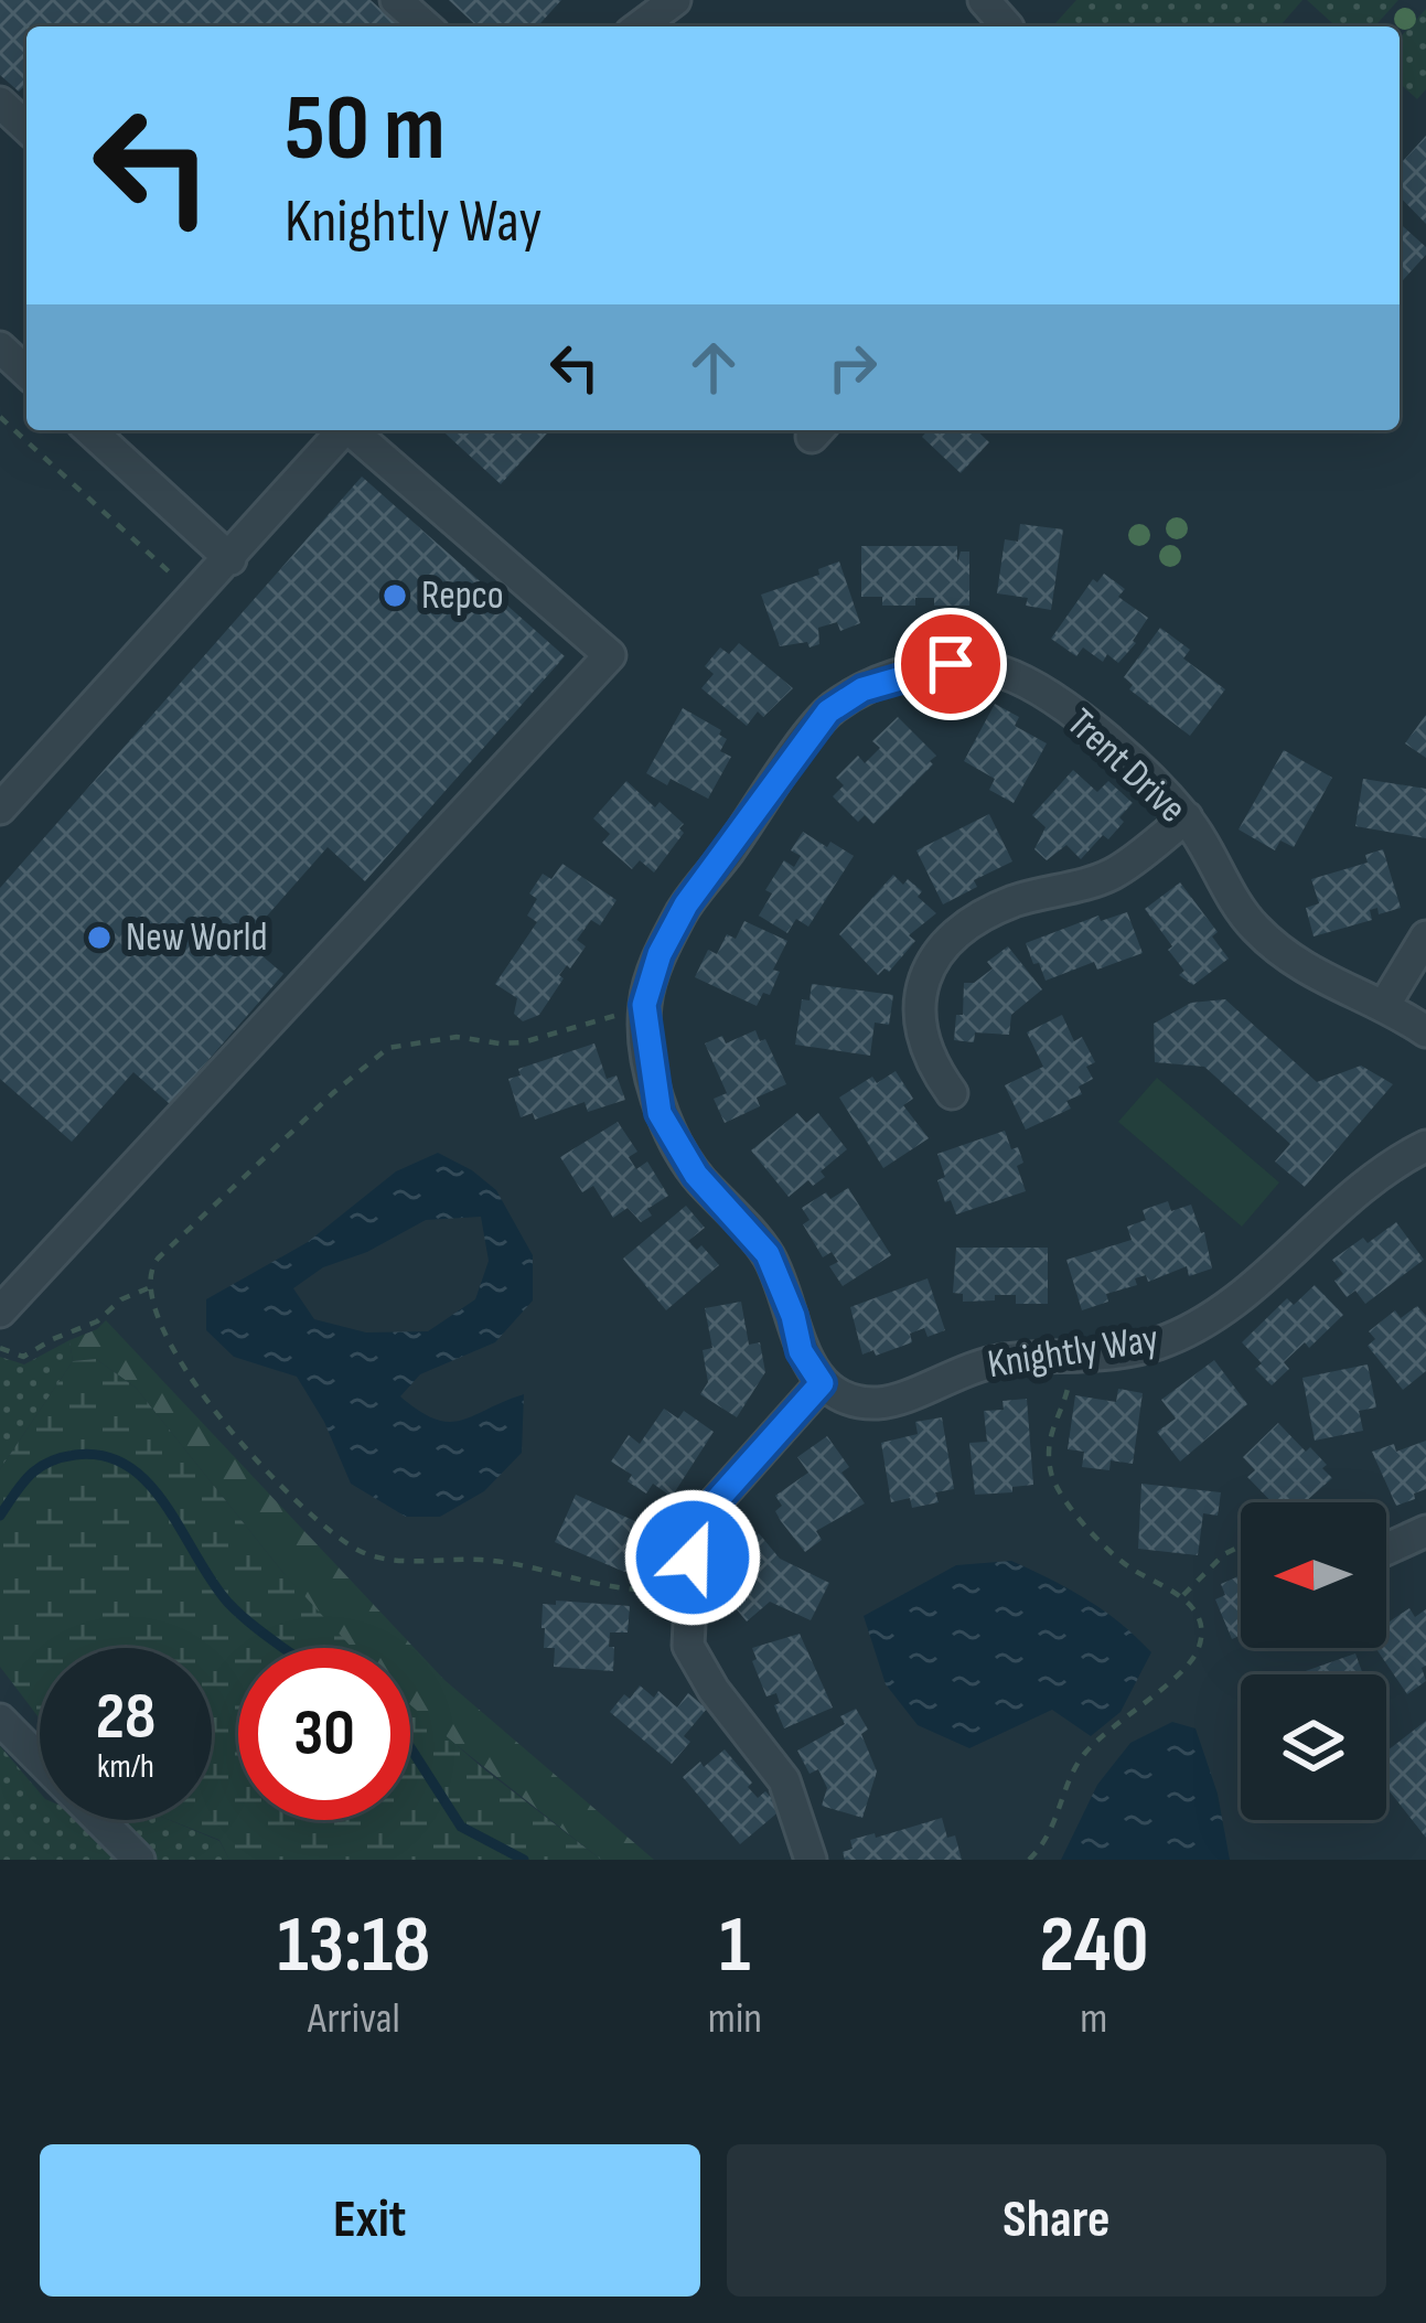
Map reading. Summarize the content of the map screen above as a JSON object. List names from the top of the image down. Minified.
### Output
{"streets":{"street":["Trent Drive","Knightly Way"]},"crossings":[["Trent Drive","Knightly Way"]],"places":["Repco","New World"],"north":"left","page":{"turn":["50 m","Knightly Way"],"speed":"28 km/h","limit":"30","eta":["13:18","Arrival","1","min","240","m"],"buttons":["Exit","Share"]}}
